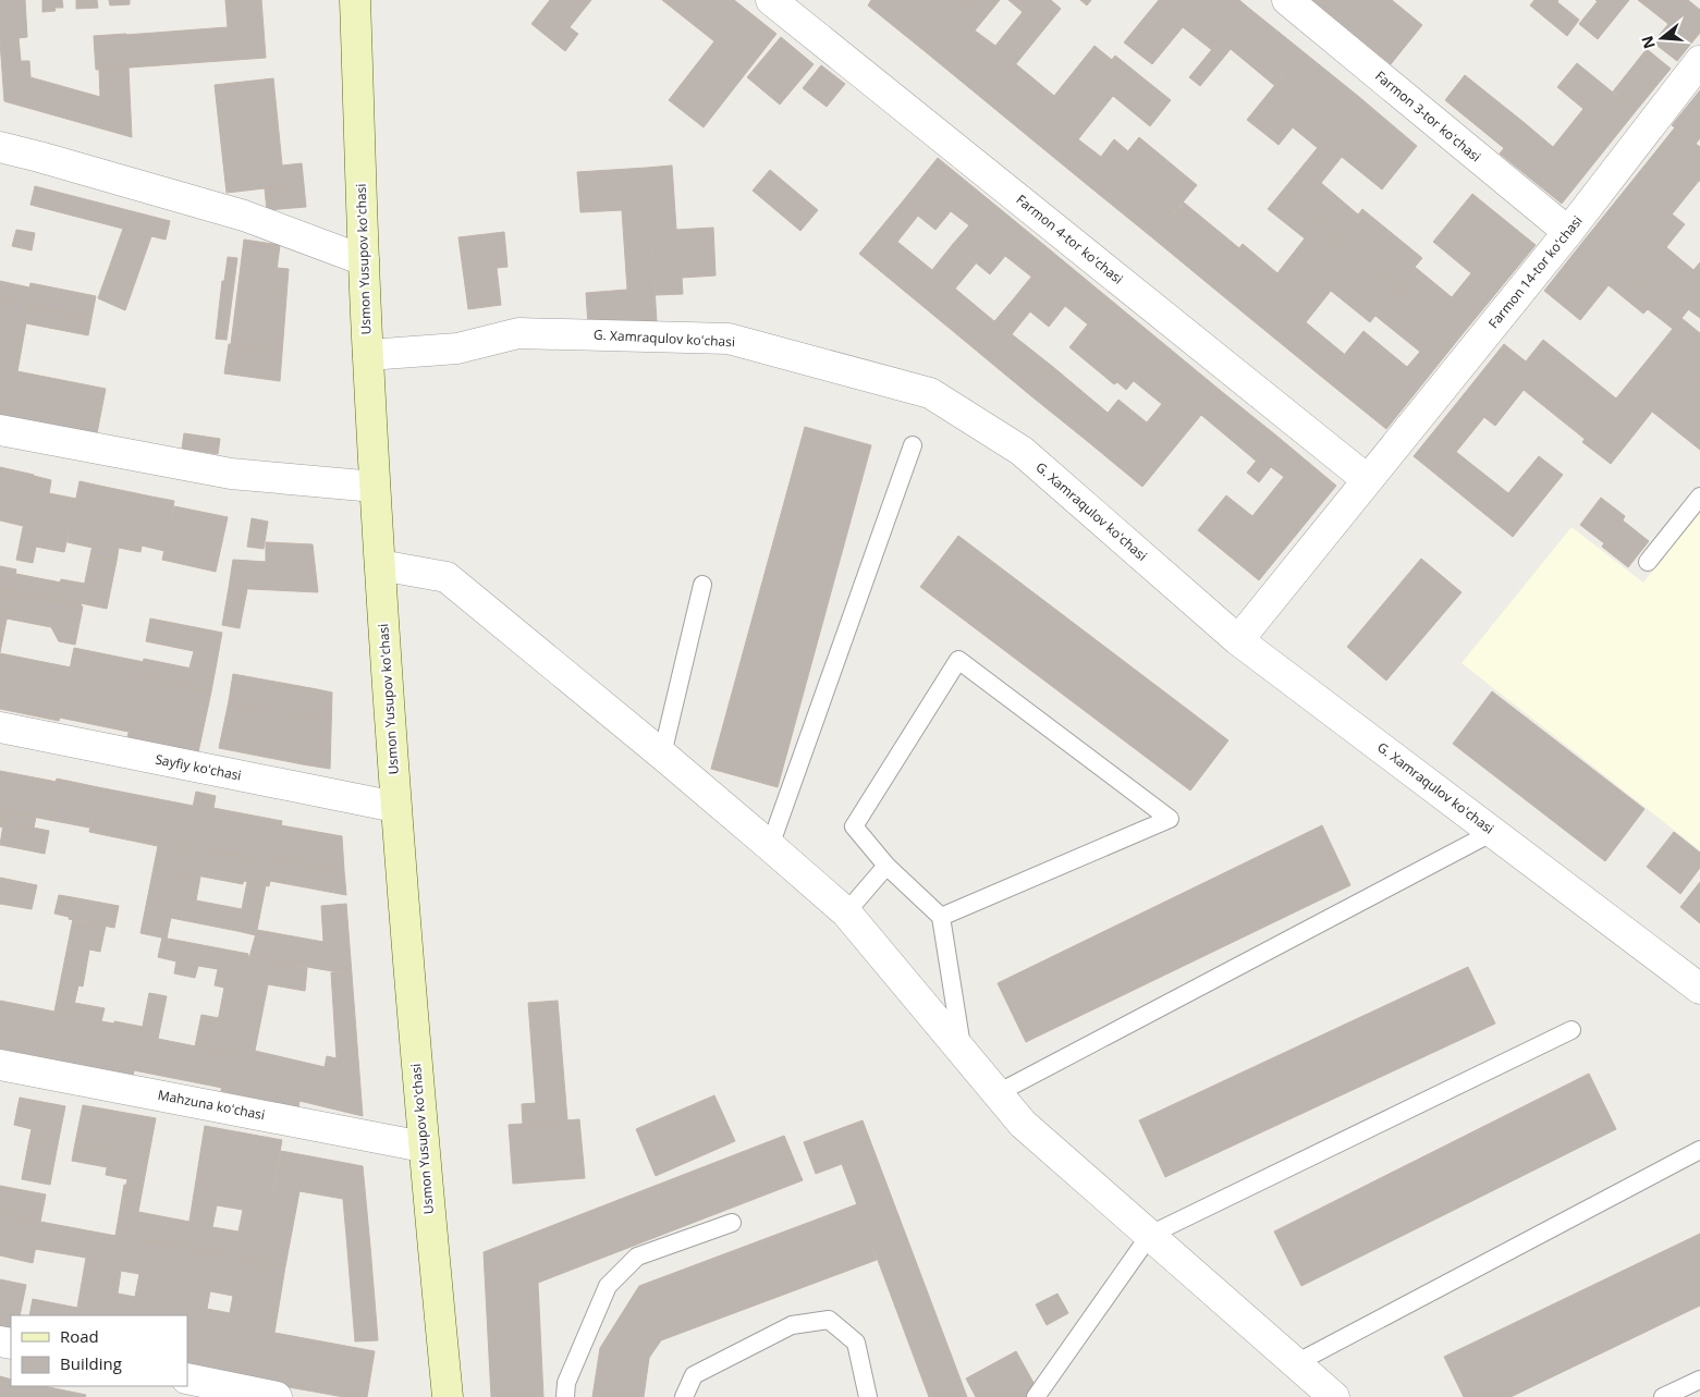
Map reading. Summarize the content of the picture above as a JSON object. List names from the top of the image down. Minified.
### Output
{"streets":{"main road":["Usmon Yusupov ko'chasi"],"street":["Farmon 3-tor koʻchasi","Farmon 4-tor koʻchasi","Farmon 14-tor koʻchasi","G. Xamraqulov koʻchasi","Sayfiy koʻchasi","Mahzuna koʻchasi"]},"crossings":[["Farmon 3-tor koʻchasi","Farmon 14-tor koʻchasi"],["Farmon 4-tor koʻchasi","Farmon 14-tor koʻchasi"],["Usmon Yusupov ko'chasi","G. Xamraqulov koʻchasi"],["Usmon Yusupov ko'chasi","Sayfiy koʻchasi"],["Usmon Yusupov ko'chasi","Mahzuna koʻchasi"],["Farmon 14-tor koʻchasi","G. Xamraqulov koʻchasi"]],"legend":["Road","Building"],"north":"left"}
